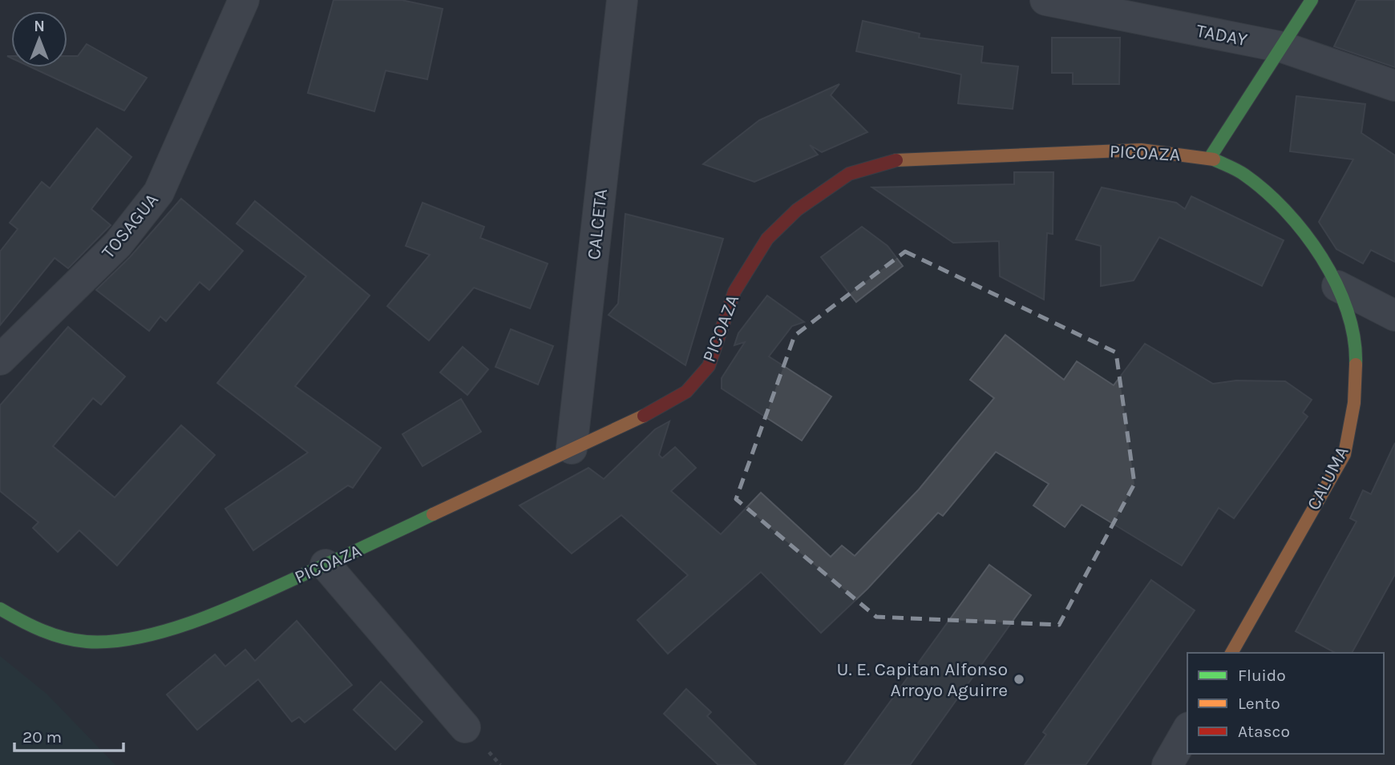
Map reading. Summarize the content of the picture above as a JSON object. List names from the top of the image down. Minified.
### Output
{"streets":{"street":["TADAY","PICOAZA","CALCETA","TOSAGUA","CALUMA"]},"crossings":[["PICOAZA","CALCETA"],["PICOAZA","CALUMA"]],"places":["U. E. Capitan Alfonso Arroyo Aguirre"],"legend":["Fluido","Lento","Atasco"],"scale_bar":"20 m","north":"top"}
